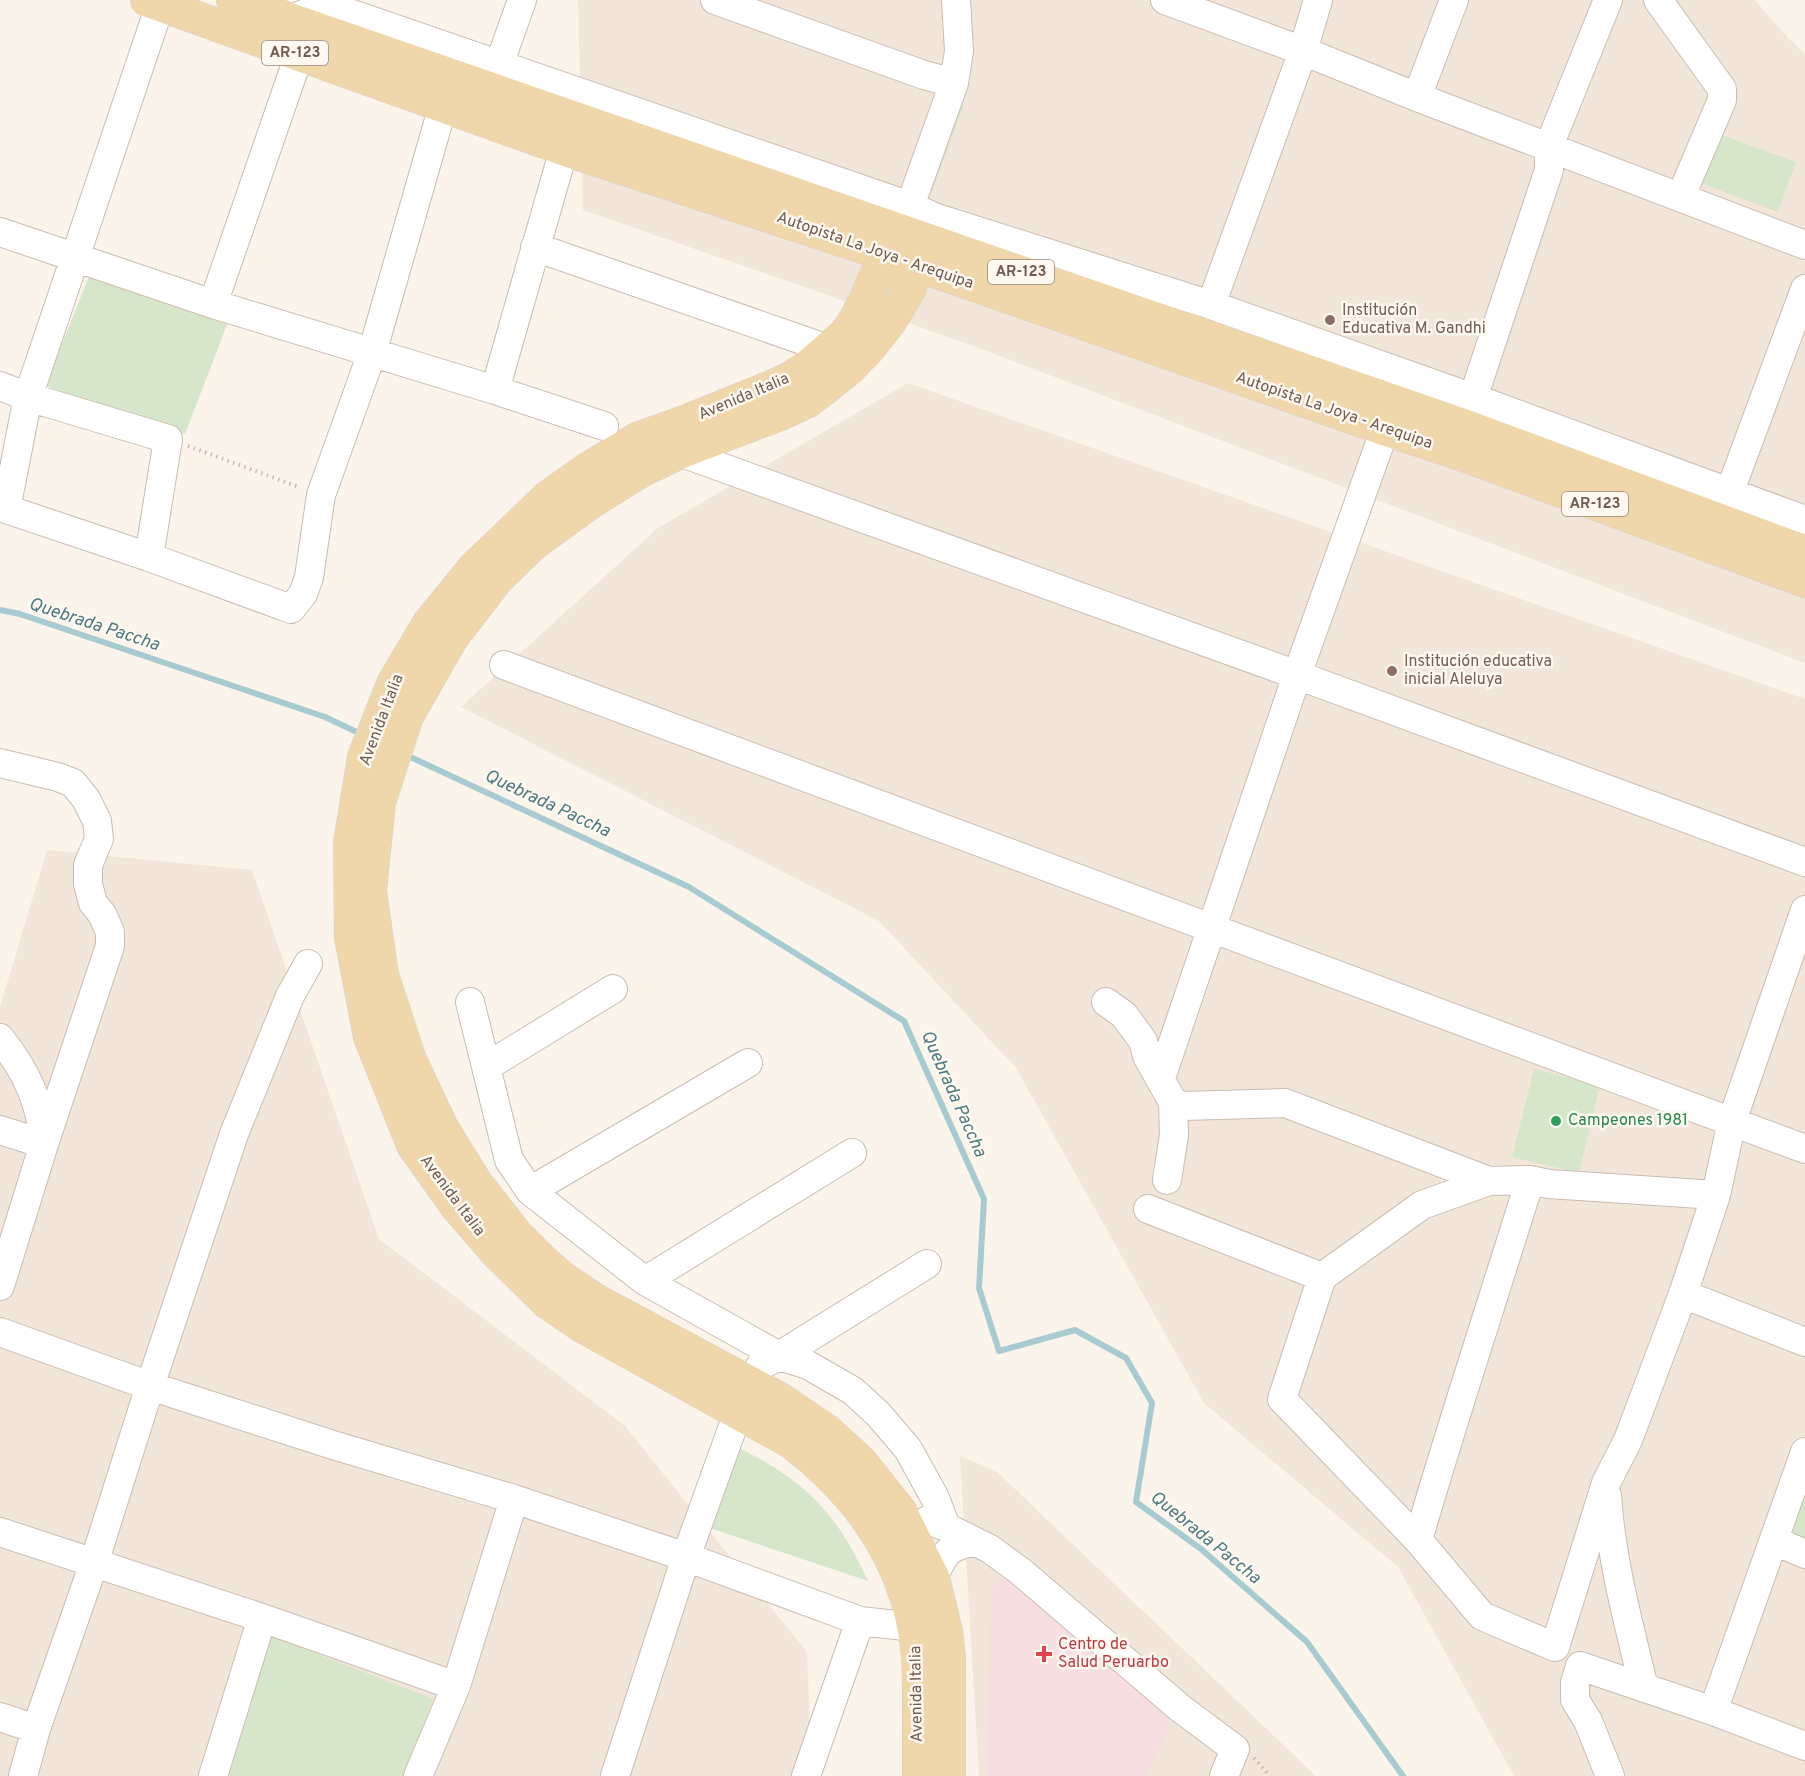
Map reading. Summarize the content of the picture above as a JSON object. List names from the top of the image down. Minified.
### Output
{"streets":{"main road":["AR-123","Autopista La Joya - Arequipa","Avenida Italia"]},"crossings":[["Autopista La Joya - Arequipa","Avenida Italia"]],"water":["Quebrada Paccha"],"places":{"other":["Institución Educativa M. Gandhi","Institución educativa inicial Aleluya","Campeones 1981"],"health":["Centro de Salud Peruarbo"]}}
